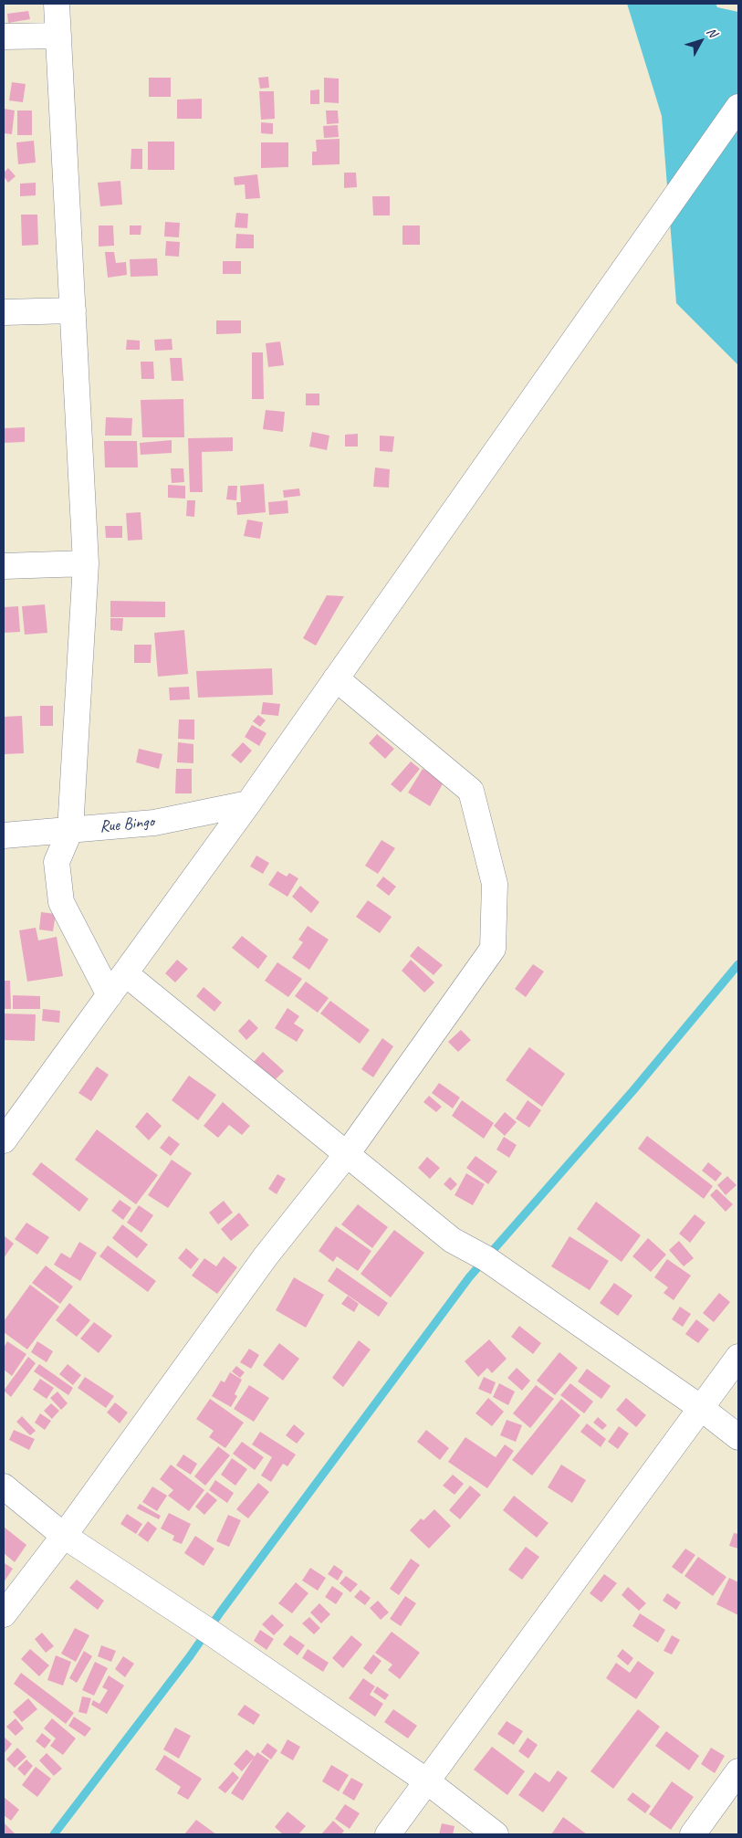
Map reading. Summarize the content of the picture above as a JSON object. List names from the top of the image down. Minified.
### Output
{"streets":{"street":["Rue Bingo"]},"north":"top right"}
